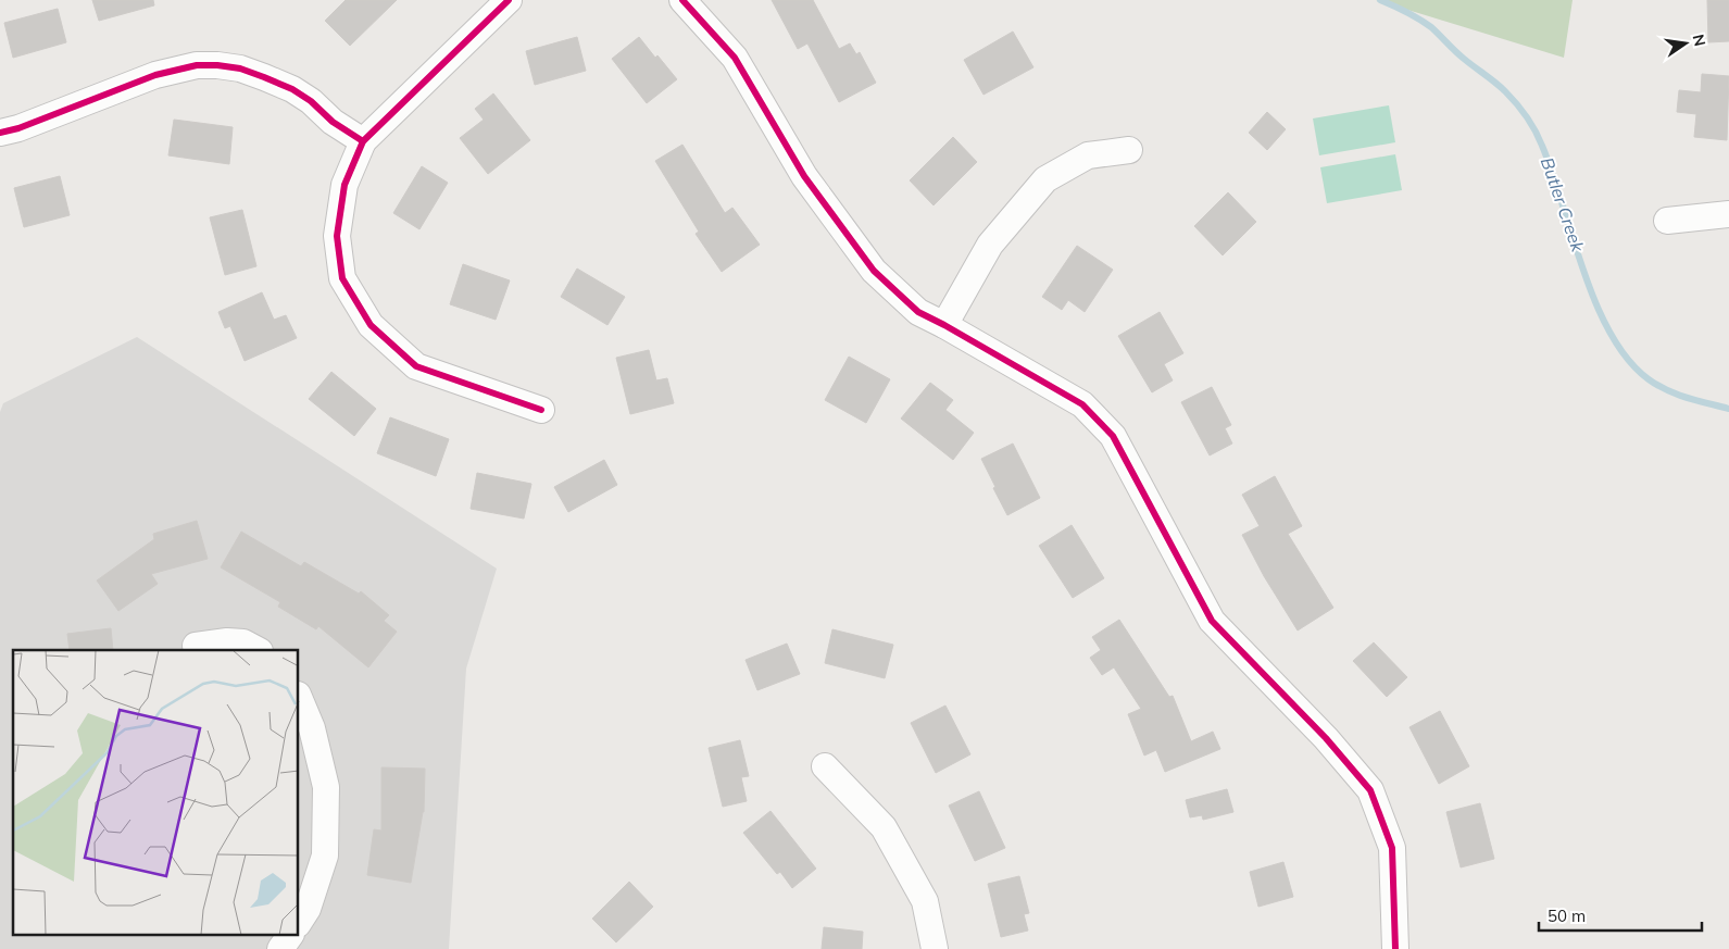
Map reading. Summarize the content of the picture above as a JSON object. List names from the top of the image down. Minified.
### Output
{"water":["Butler Creek"],"scale_bar":"50 m","north":"right"}
